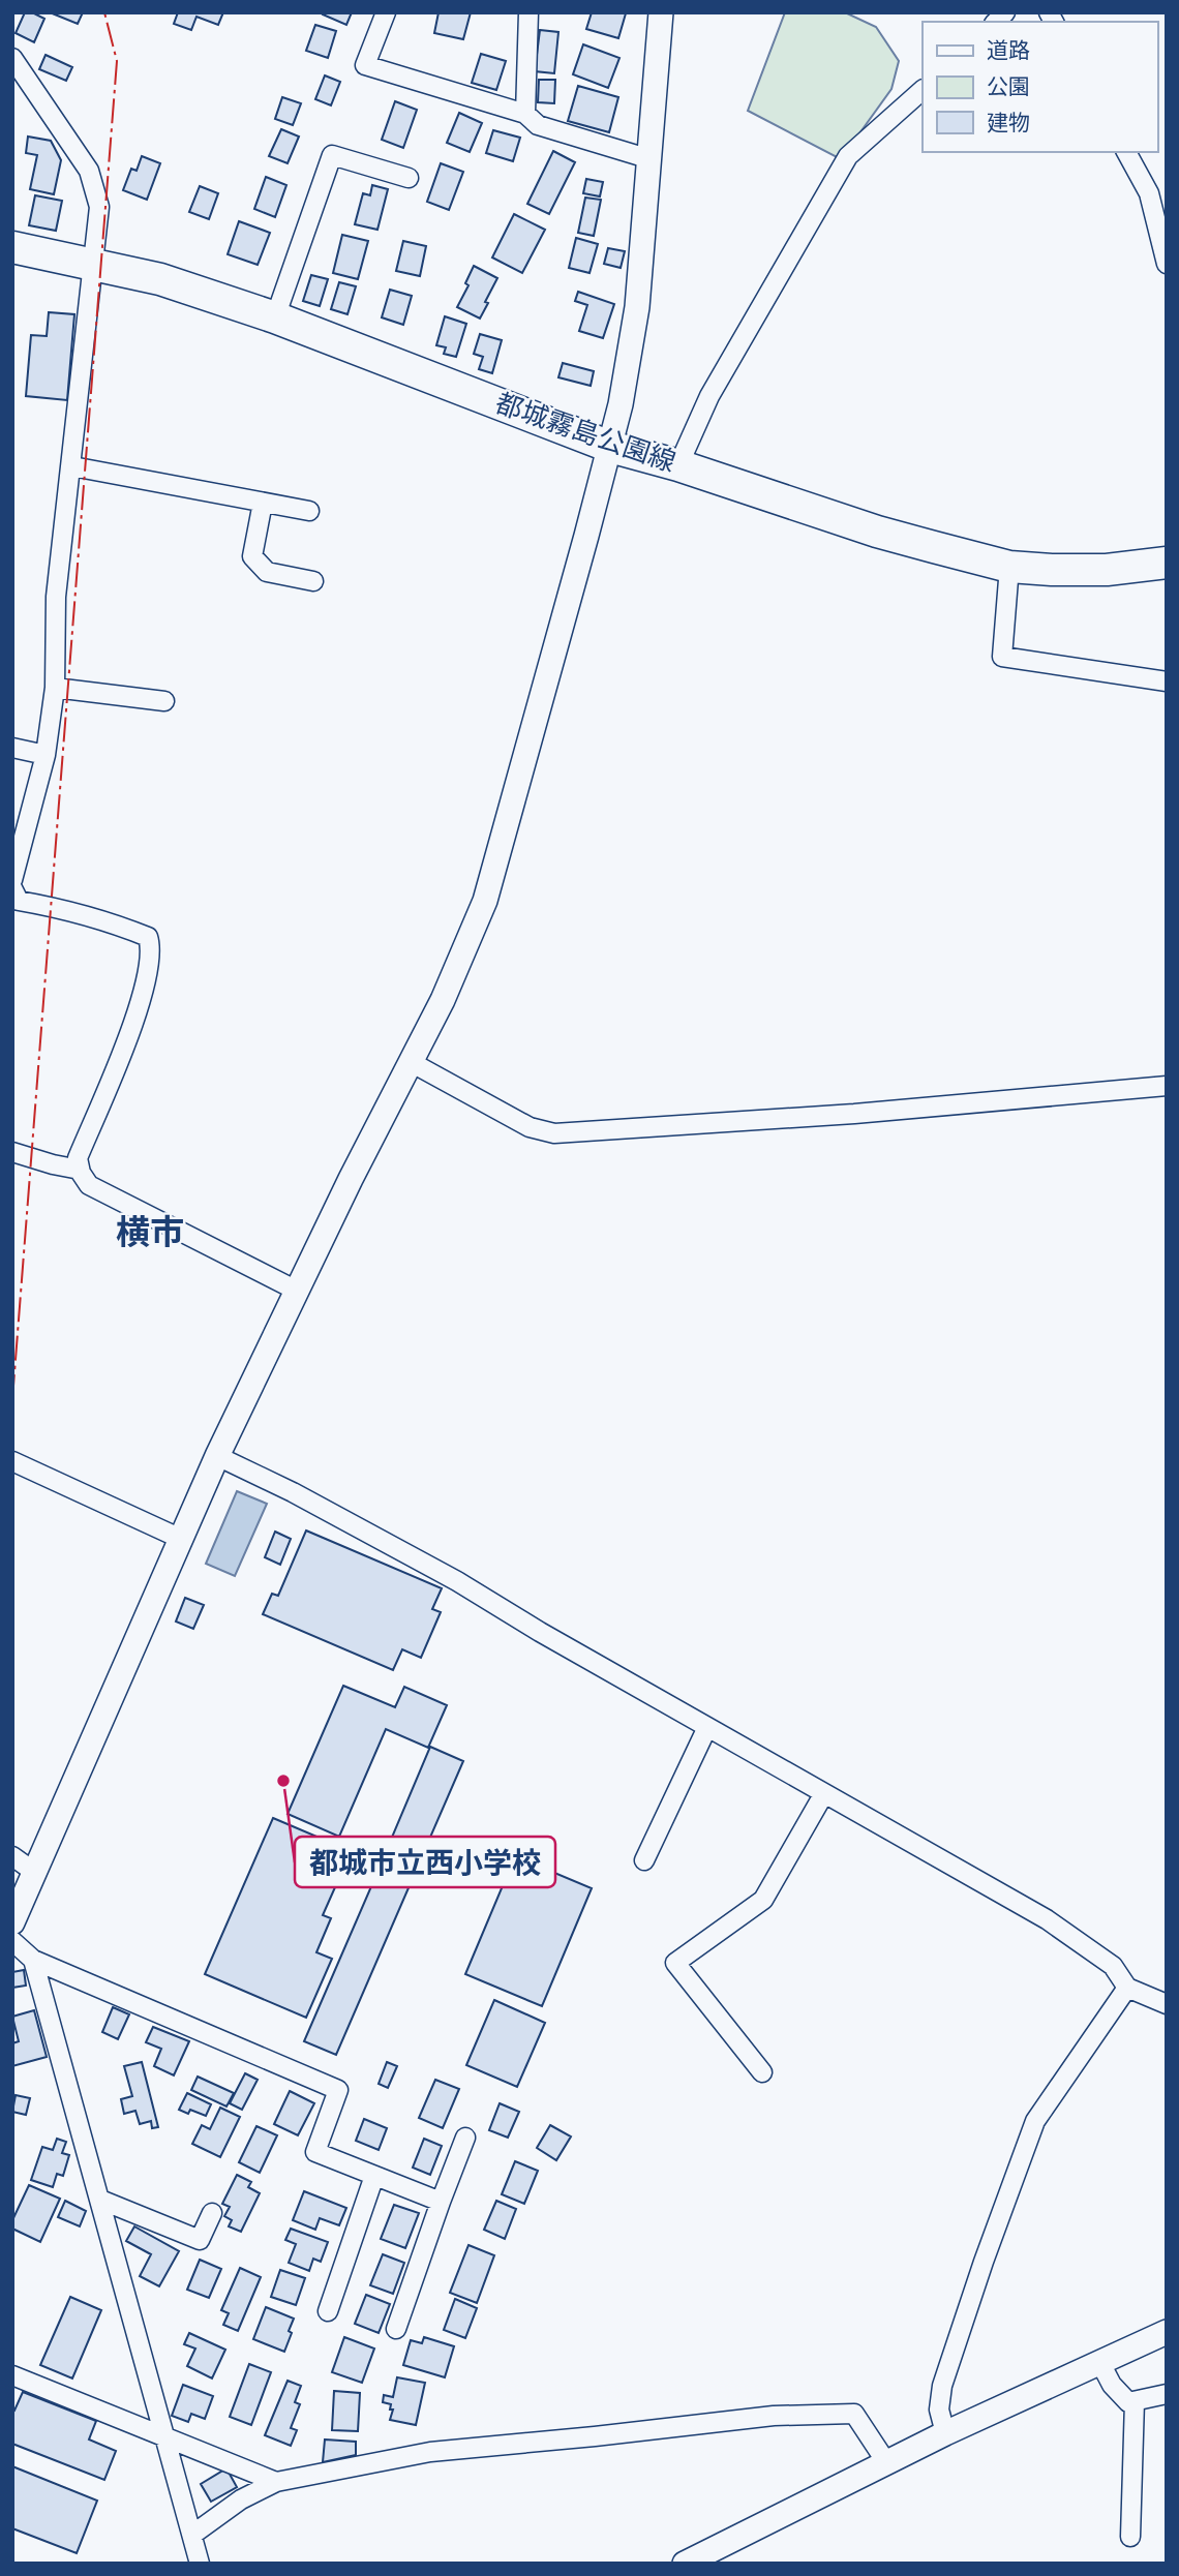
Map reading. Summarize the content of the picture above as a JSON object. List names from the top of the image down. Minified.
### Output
{"streets":{"main road":["都城霧島公園線"]},"districts":["横市"],"places":["都城市立西小学校"],"legend":["道路","公園","建物"]}
